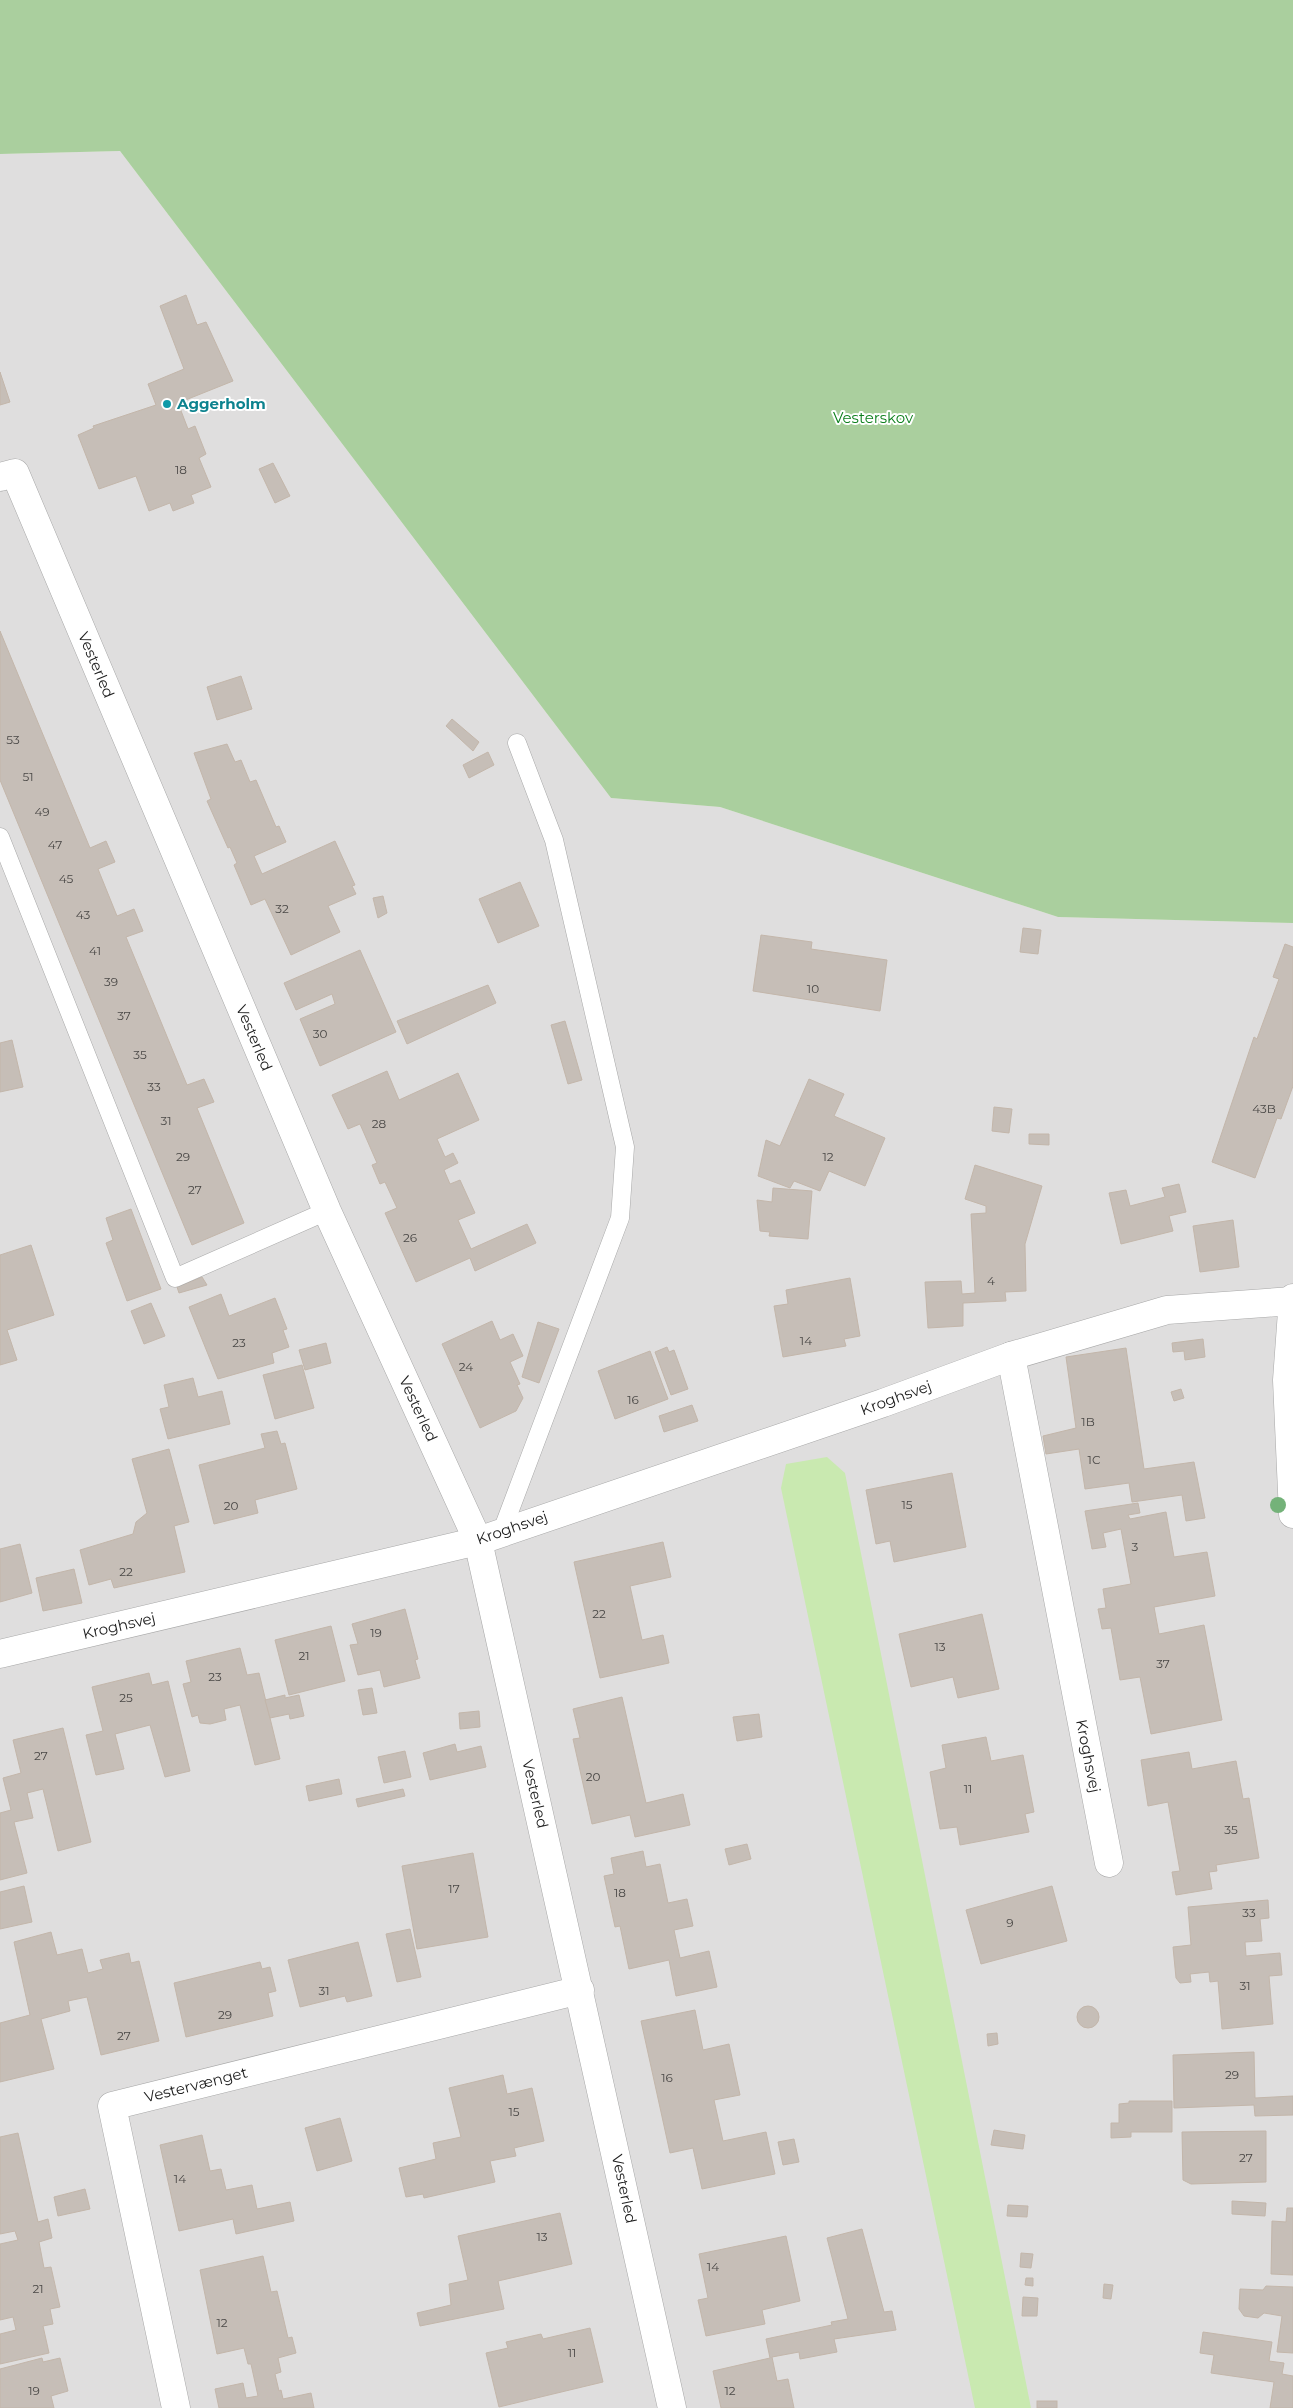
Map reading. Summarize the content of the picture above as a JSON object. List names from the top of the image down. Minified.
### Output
{"streets":{"street":["Vesterled","Kroghsvej","Vestervænget"]},"crossings":[["Vesterled","Kroghsvej"],["Vesterled","Vestervænget"]],"parks":["Vesterskov"],"places":["Aggerholm"],"house_numbers":["18","53","51","49","47","45","32","43","41","39","10","37","30","35","33","43B","31","28","29","12","27","26","4","14","23","24","16","1B","1C","15","20","3","22","22","19","13","21","37","23","25","27","20","11","35","17","18","33","9","31","31","29","27","29","16","15","27","14","13","14","21","12","11","19","12"]}
